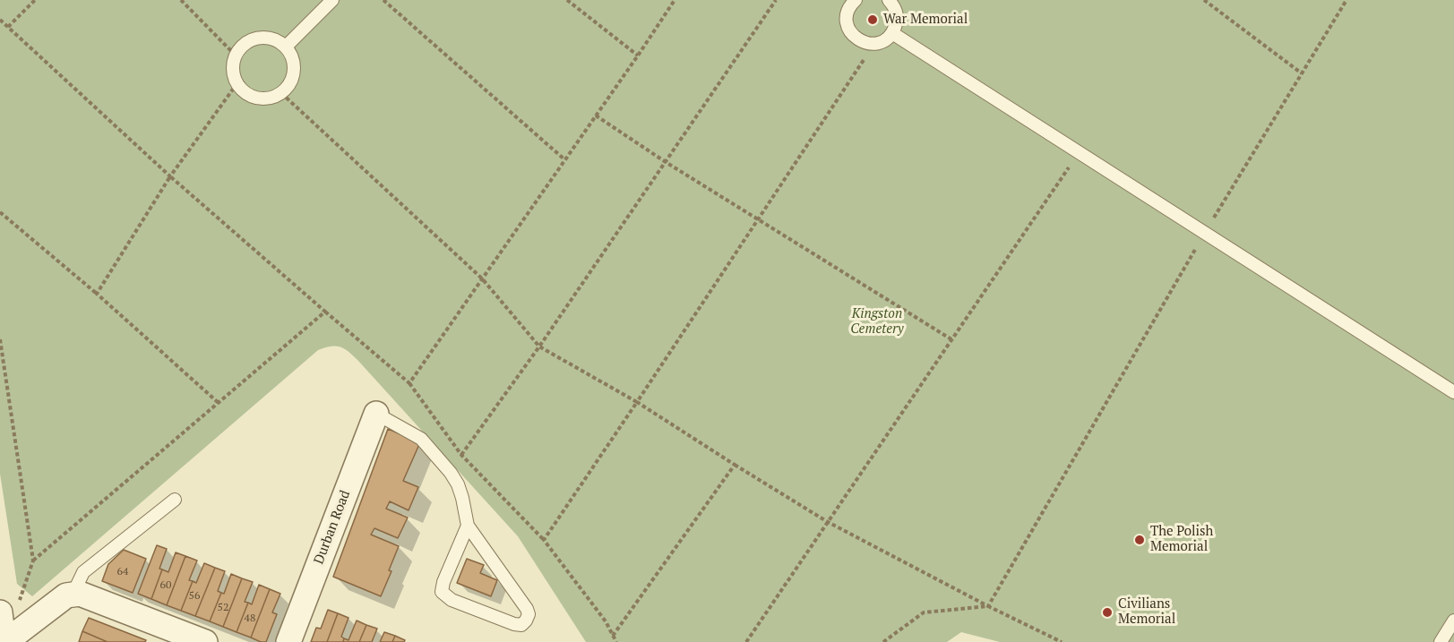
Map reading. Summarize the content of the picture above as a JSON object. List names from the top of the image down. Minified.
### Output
{"streets":{"street":["Durban Road"]},"parks":["Kingston Cemetery"],"places":["War Memorial","The Polish Memorial","Civilians Memorial"],"house_numbers":["64","60","56","52","48"]}
